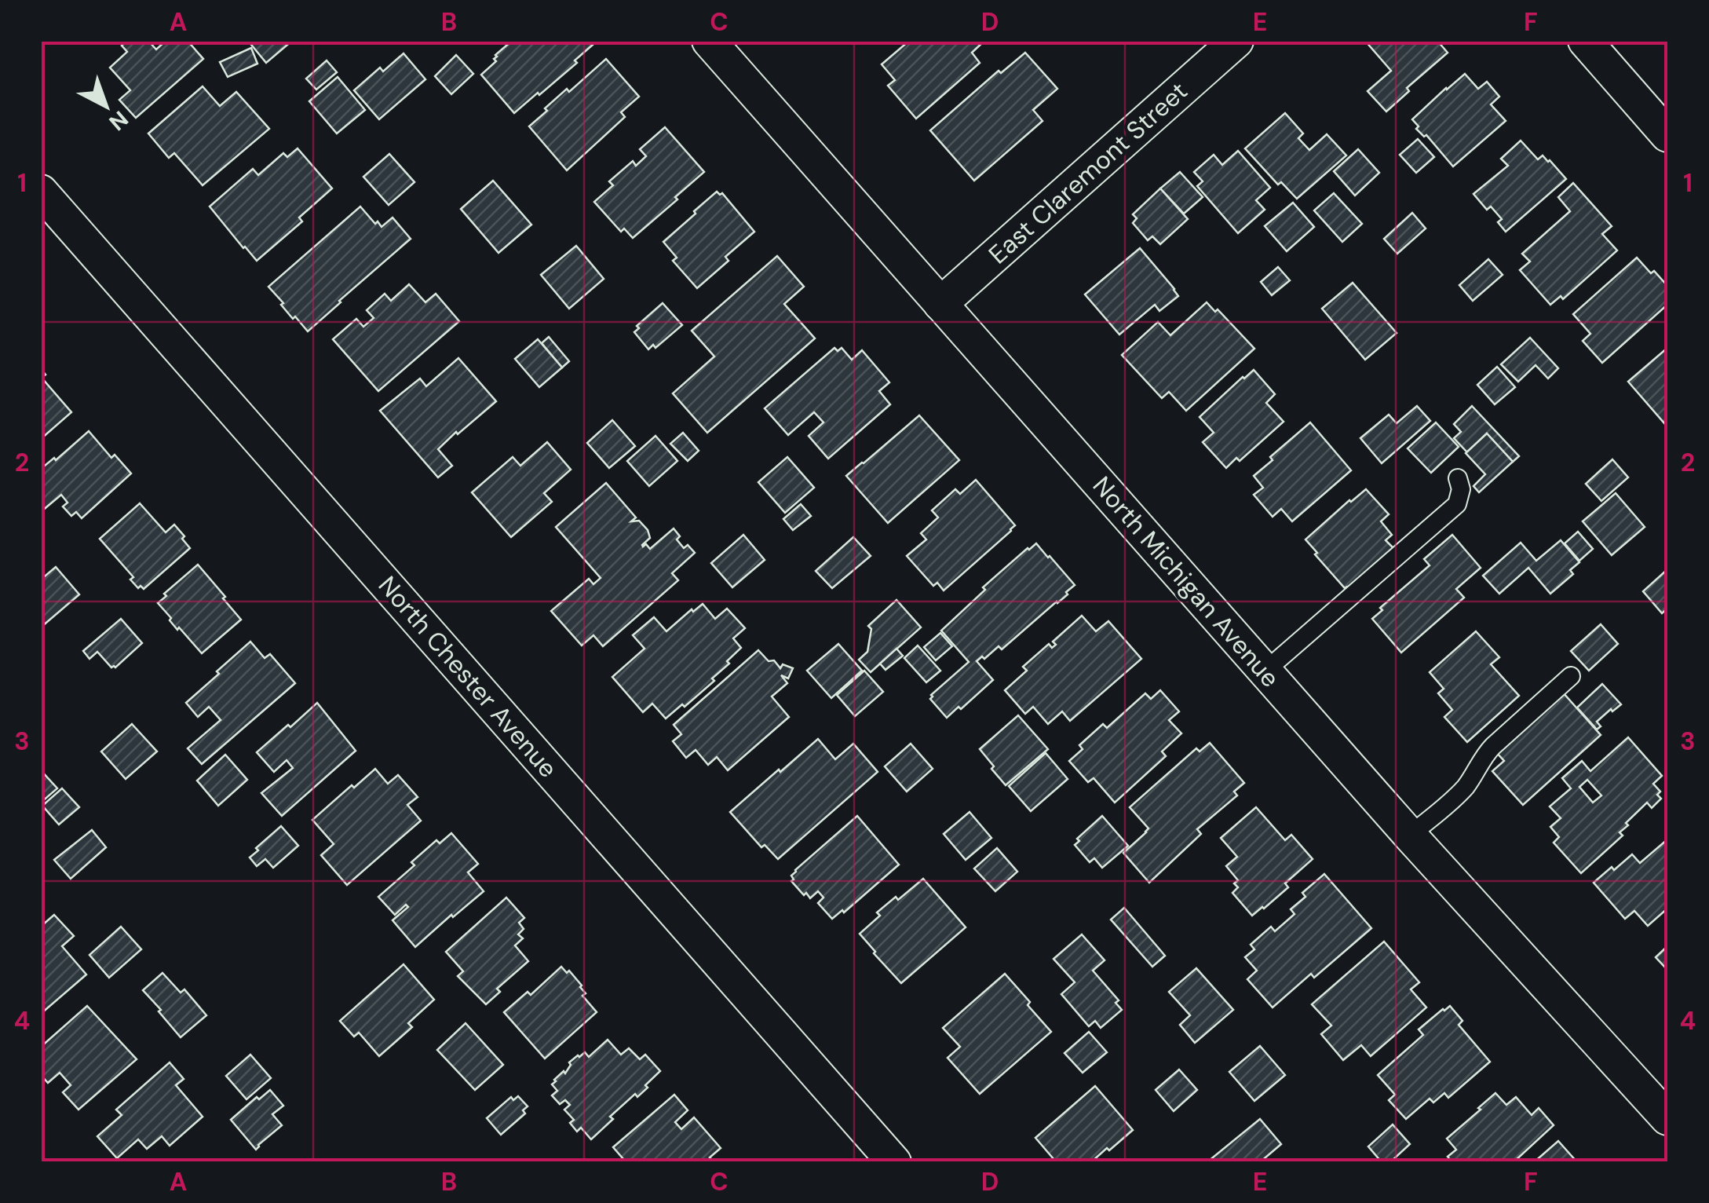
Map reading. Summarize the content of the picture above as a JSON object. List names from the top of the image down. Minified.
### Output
{"streets":{"street":["East Claremont Street","North Michigan Avenue","North Chester Avenue"]},"crossings":[["East Claremont Street","North Michigan Avenue"]],"north":"bottom right","grid":{"columns":["A","B","C","D","E","F"],"rows":["1","2","3","4"]}}
